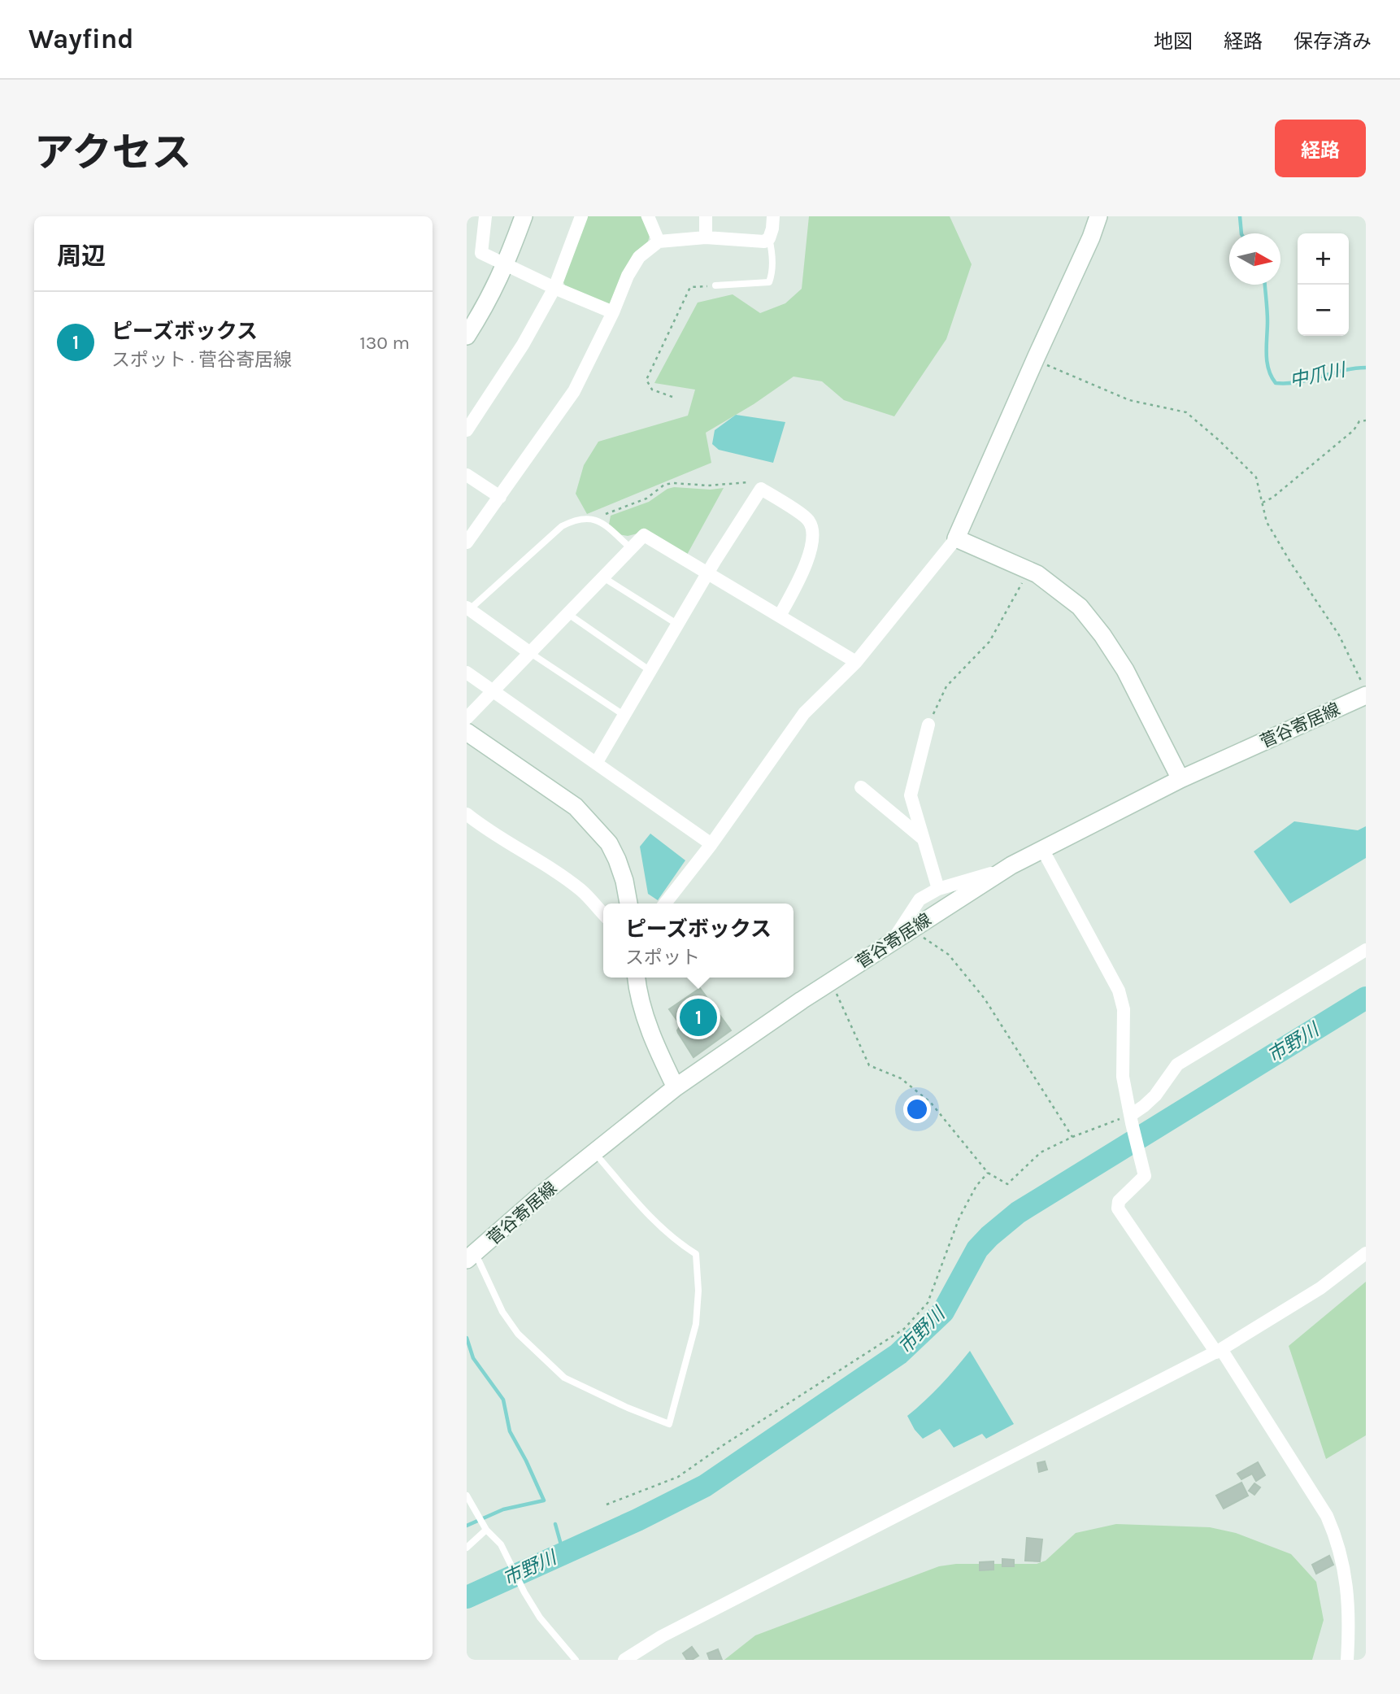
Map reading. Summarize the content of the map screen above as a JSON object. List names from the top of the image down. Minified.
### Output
{"streets":{"street":["菅谷寄居線"]},"water":["中爪川","市野川"],"north":"right","page":{"header":"Wayfind","nav":["地図","経路","保存済み"],"title":"アクセス","buttons":"経路","heading":"周辺","map_buttons":["+","−"],"list":[{"mark":"1","name":"ピーズボックス","note":"スポット · 菅谷寄居線","value":"130 m"}],"popup":["ピーズボックス","スポット"],"pins":"1"}}
